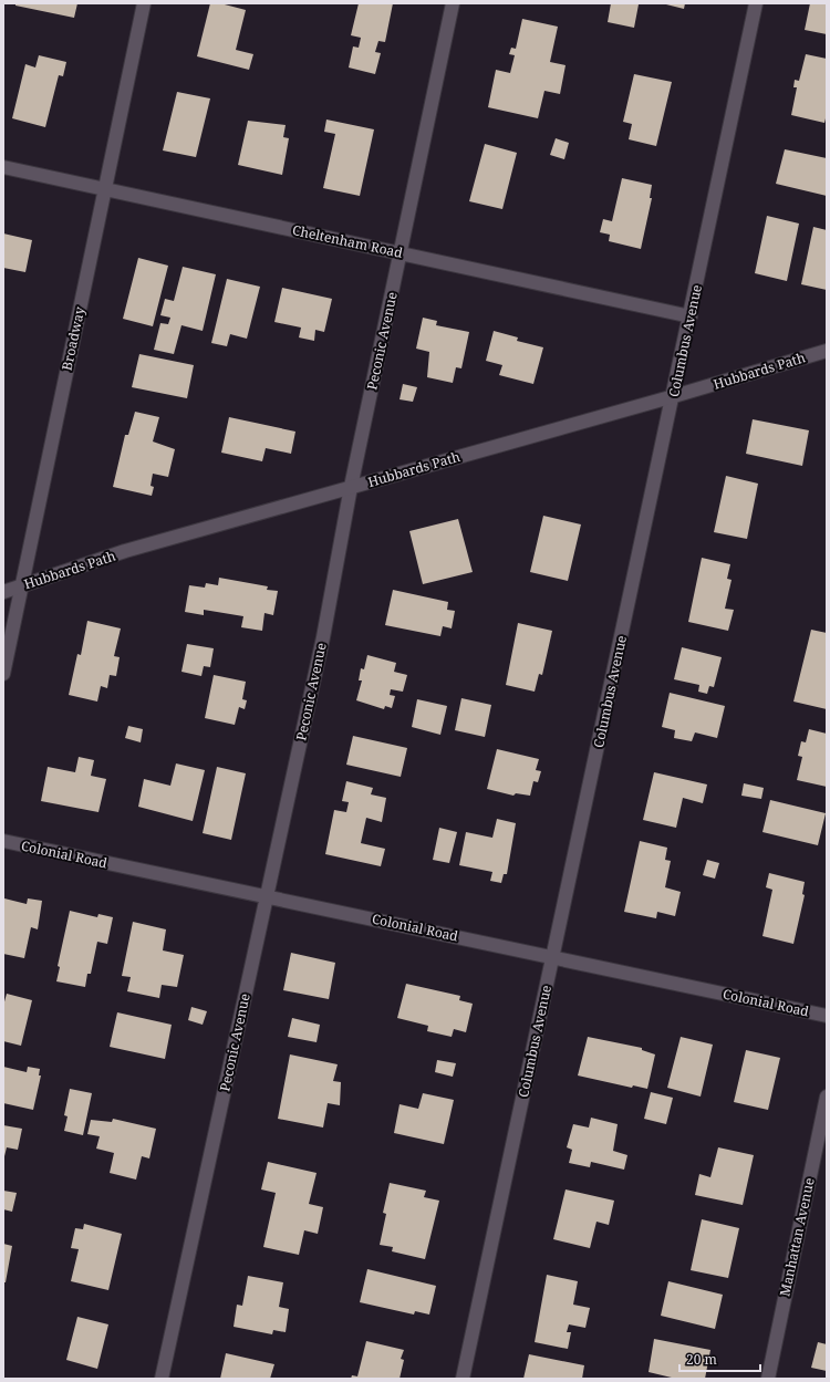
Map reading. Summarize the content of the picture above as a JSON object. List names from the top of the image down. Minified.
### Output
{"streets":{"street":["Cheltenham Road","Broadway","Peconic Avenue","Columbus Avenue","Hubbards Path","Colonial Road","Manhattan Avenue"]},"crossings":[["Cheltenham Road","Broadway"],["Cheltenham Road","Peconic Avenue"],["Cheltenham Road","Columbus Avenue"],["Broadway","Hubbards Path"],["Peconic Avenue","Hubbards Path"],["Peconic Avenue","Colonial Road"],["Columbus Avenue","Hubbards Path"],["Columbus Avenue","Colonial Road"]],"scale_bar":"20 m"}
